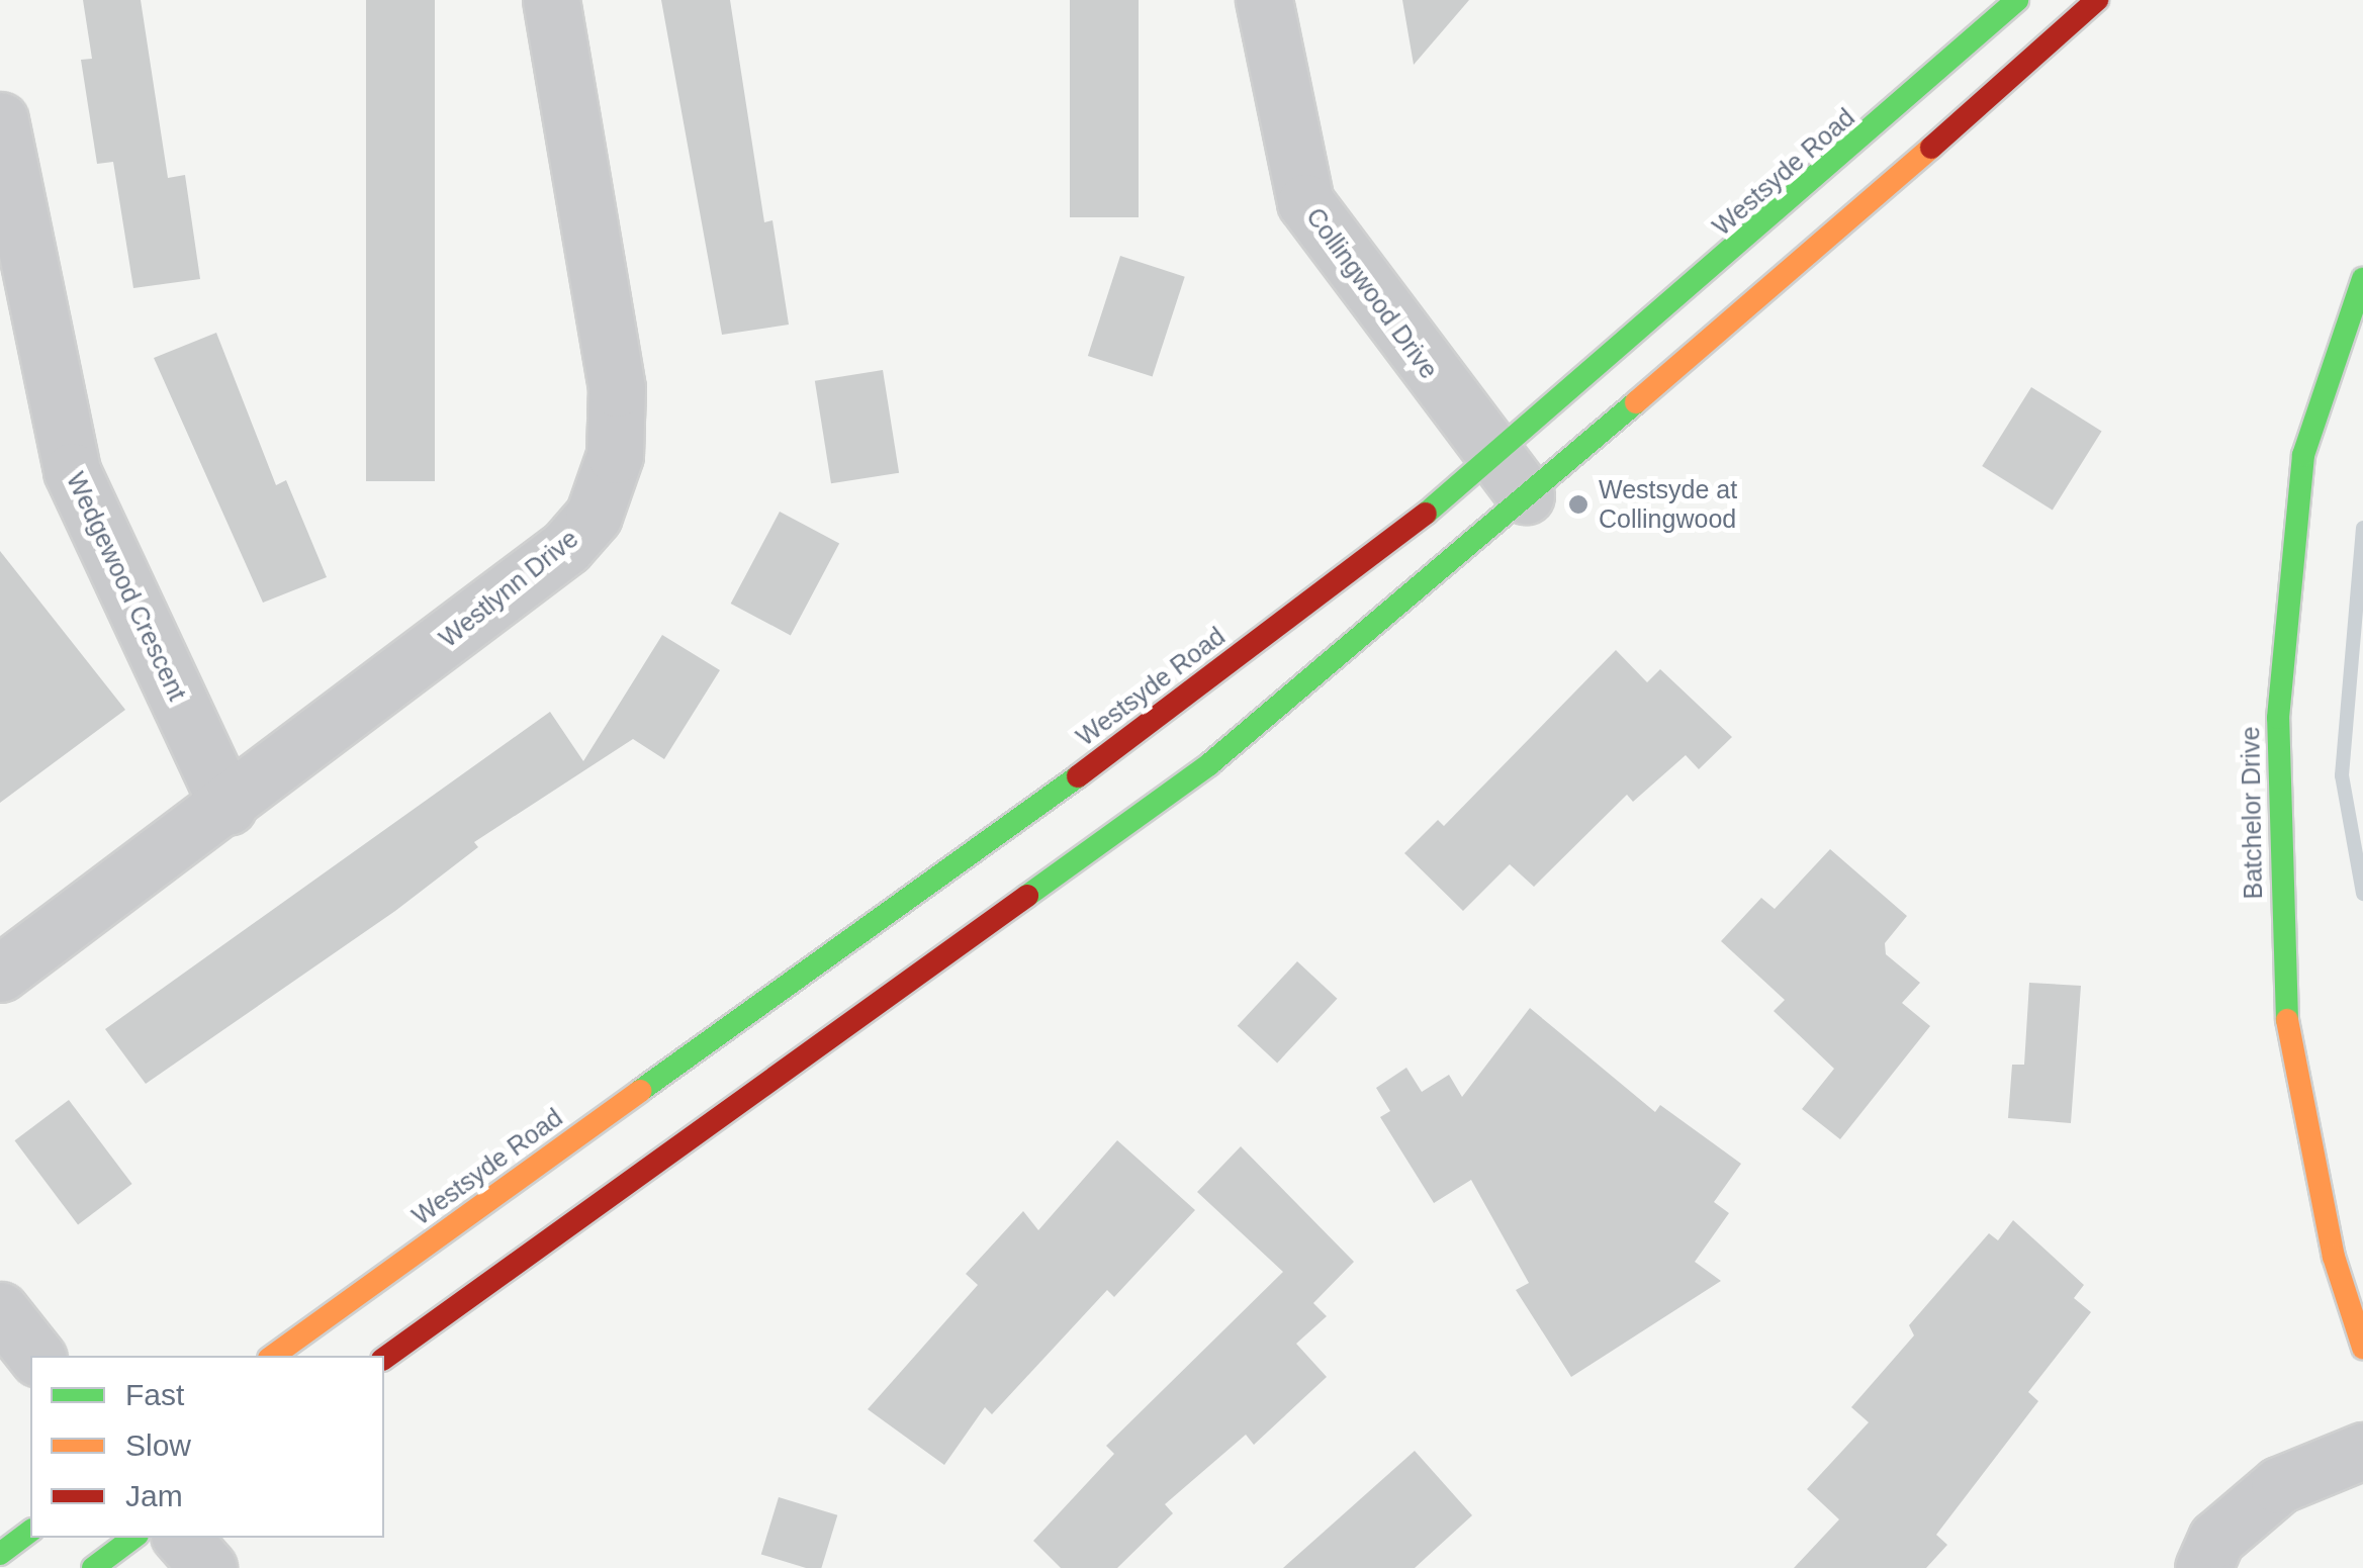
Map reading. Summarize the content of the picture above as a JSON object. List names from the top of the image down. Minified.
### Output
{"streets":{"main road":["Westsyde Road","Batchelor Drive"],"street":["Collingwood Drive","Wedgewood Crescent","Westlynn Drive"]},"crossings":[["Westsyde Road","Collingwood Drive"],["Wedgewood Crescent","Westlynn Drive"]],"places":["Westsyde at Collingwood"],"legend":["Fast","Slow","Jam"]}
